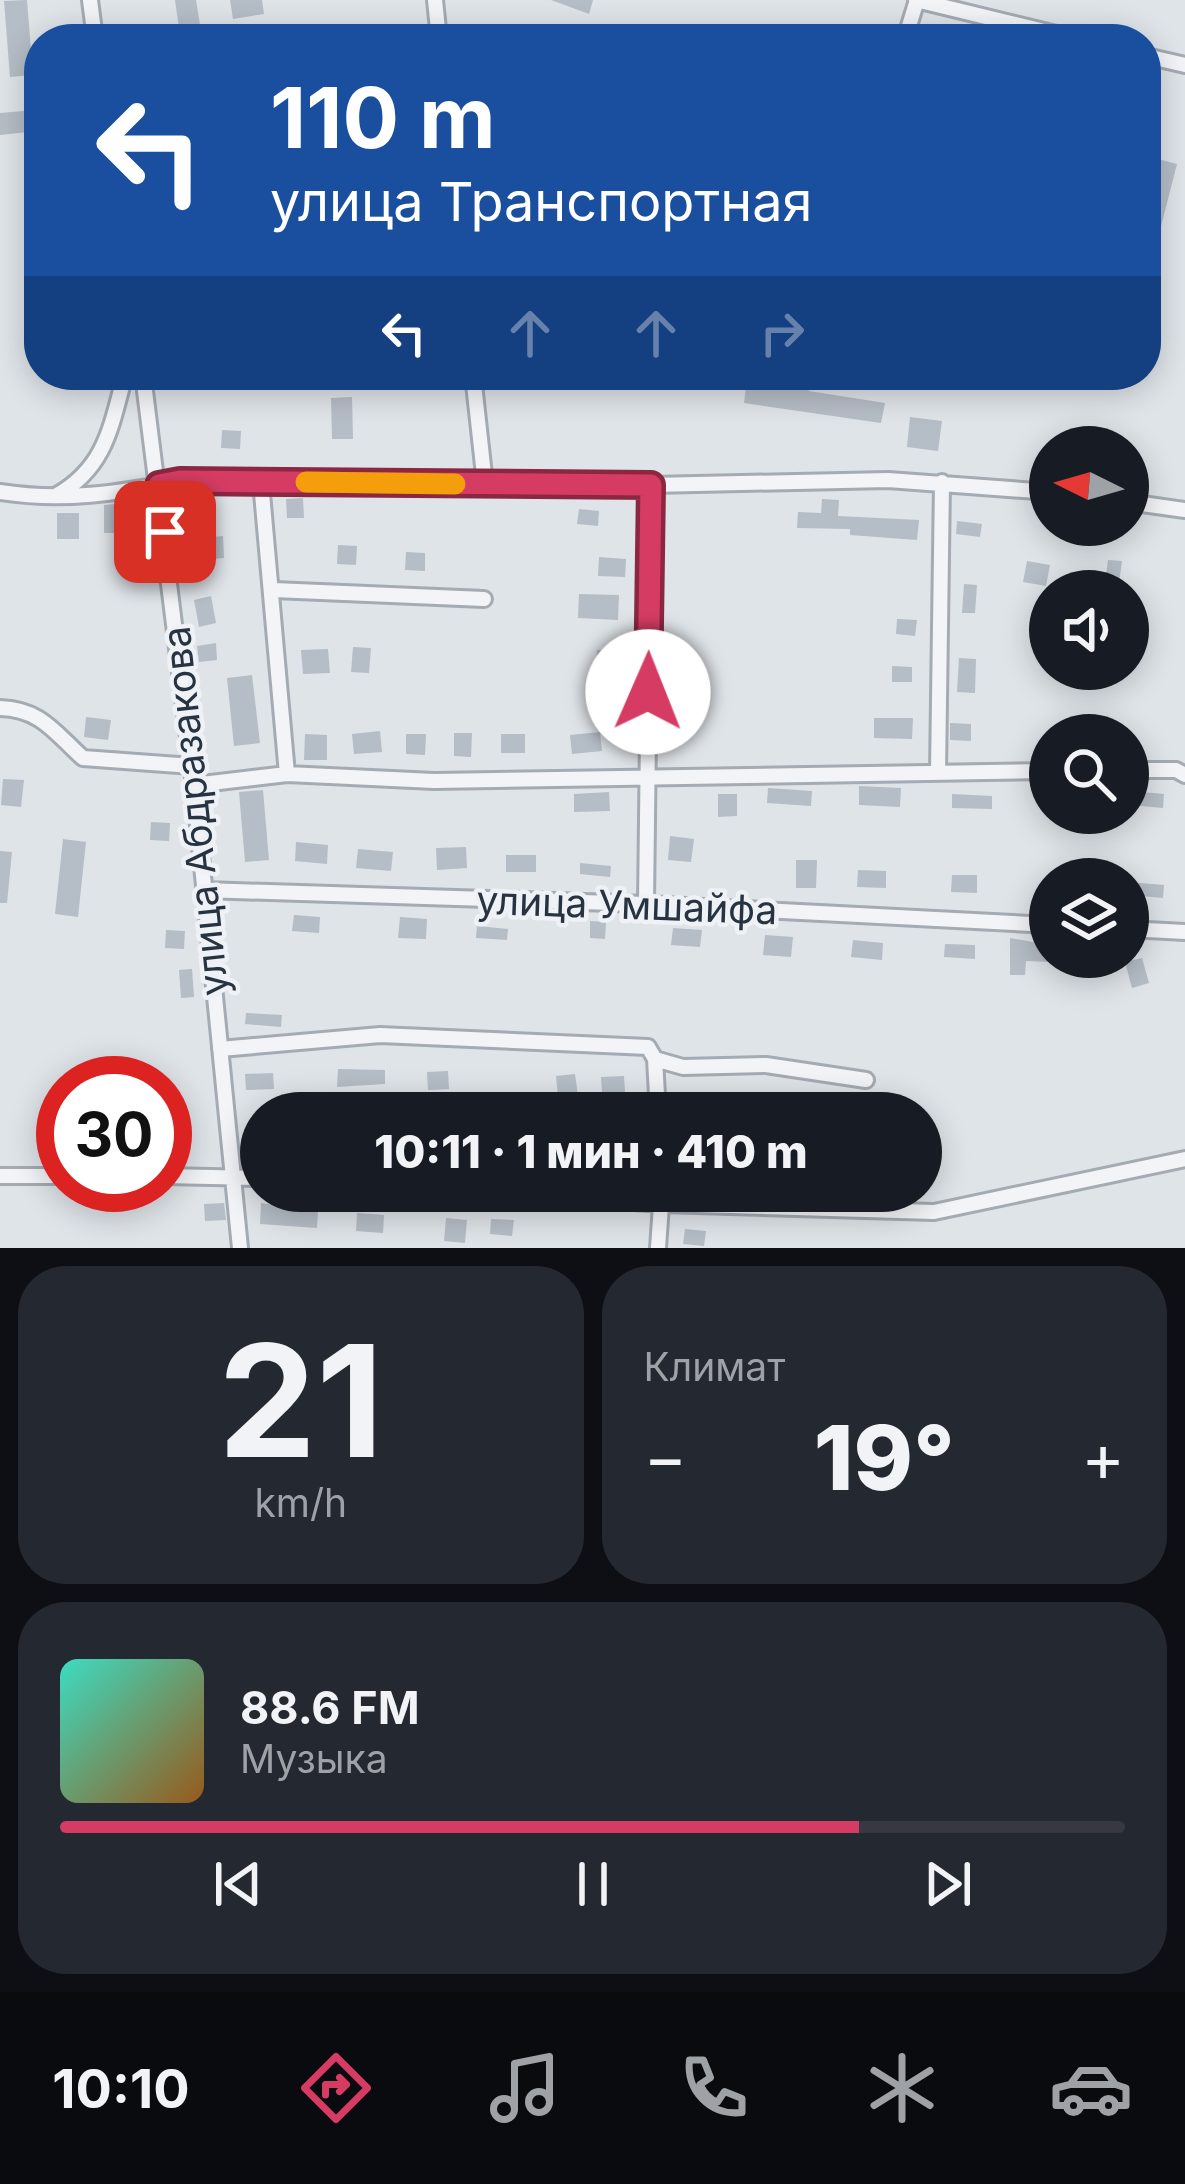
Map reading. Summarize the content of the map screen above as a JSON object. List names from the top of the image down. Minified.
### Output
{"streets":{"street":["улица Абдразакова","улица Умшайфа"]},"crossings":[["улица Абдразакова","улица Умшайфа"]],"north":"left","page":{"turn":["110 m","улица Транспортная"],"limit":"30","trip":"10:11 · 1 мин · 410 m","tile":[["21","km/h"],"Климат"],"heat":["−","19°","+"],"song":["88.6 FM","Музыка"],"tabs":"10:10"}}
